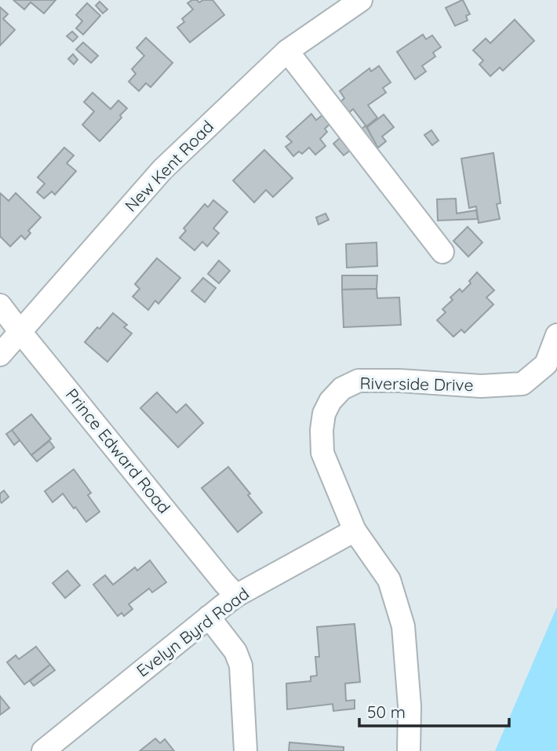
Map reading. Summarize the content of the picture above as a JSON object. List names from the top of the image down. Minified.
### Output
{"streets":{"street":["New Kent Road","Riverside Drive","Prince Edward Road","Evelyn Byrd Road"]},"crossings":[["New Kent Road","Prince Edward Road"],["Riverside Drive","Evelyn Byrd Road"],["Prince Edward Road","Evelyn Byrd Road"]],"scale_bar":"50 m"}
